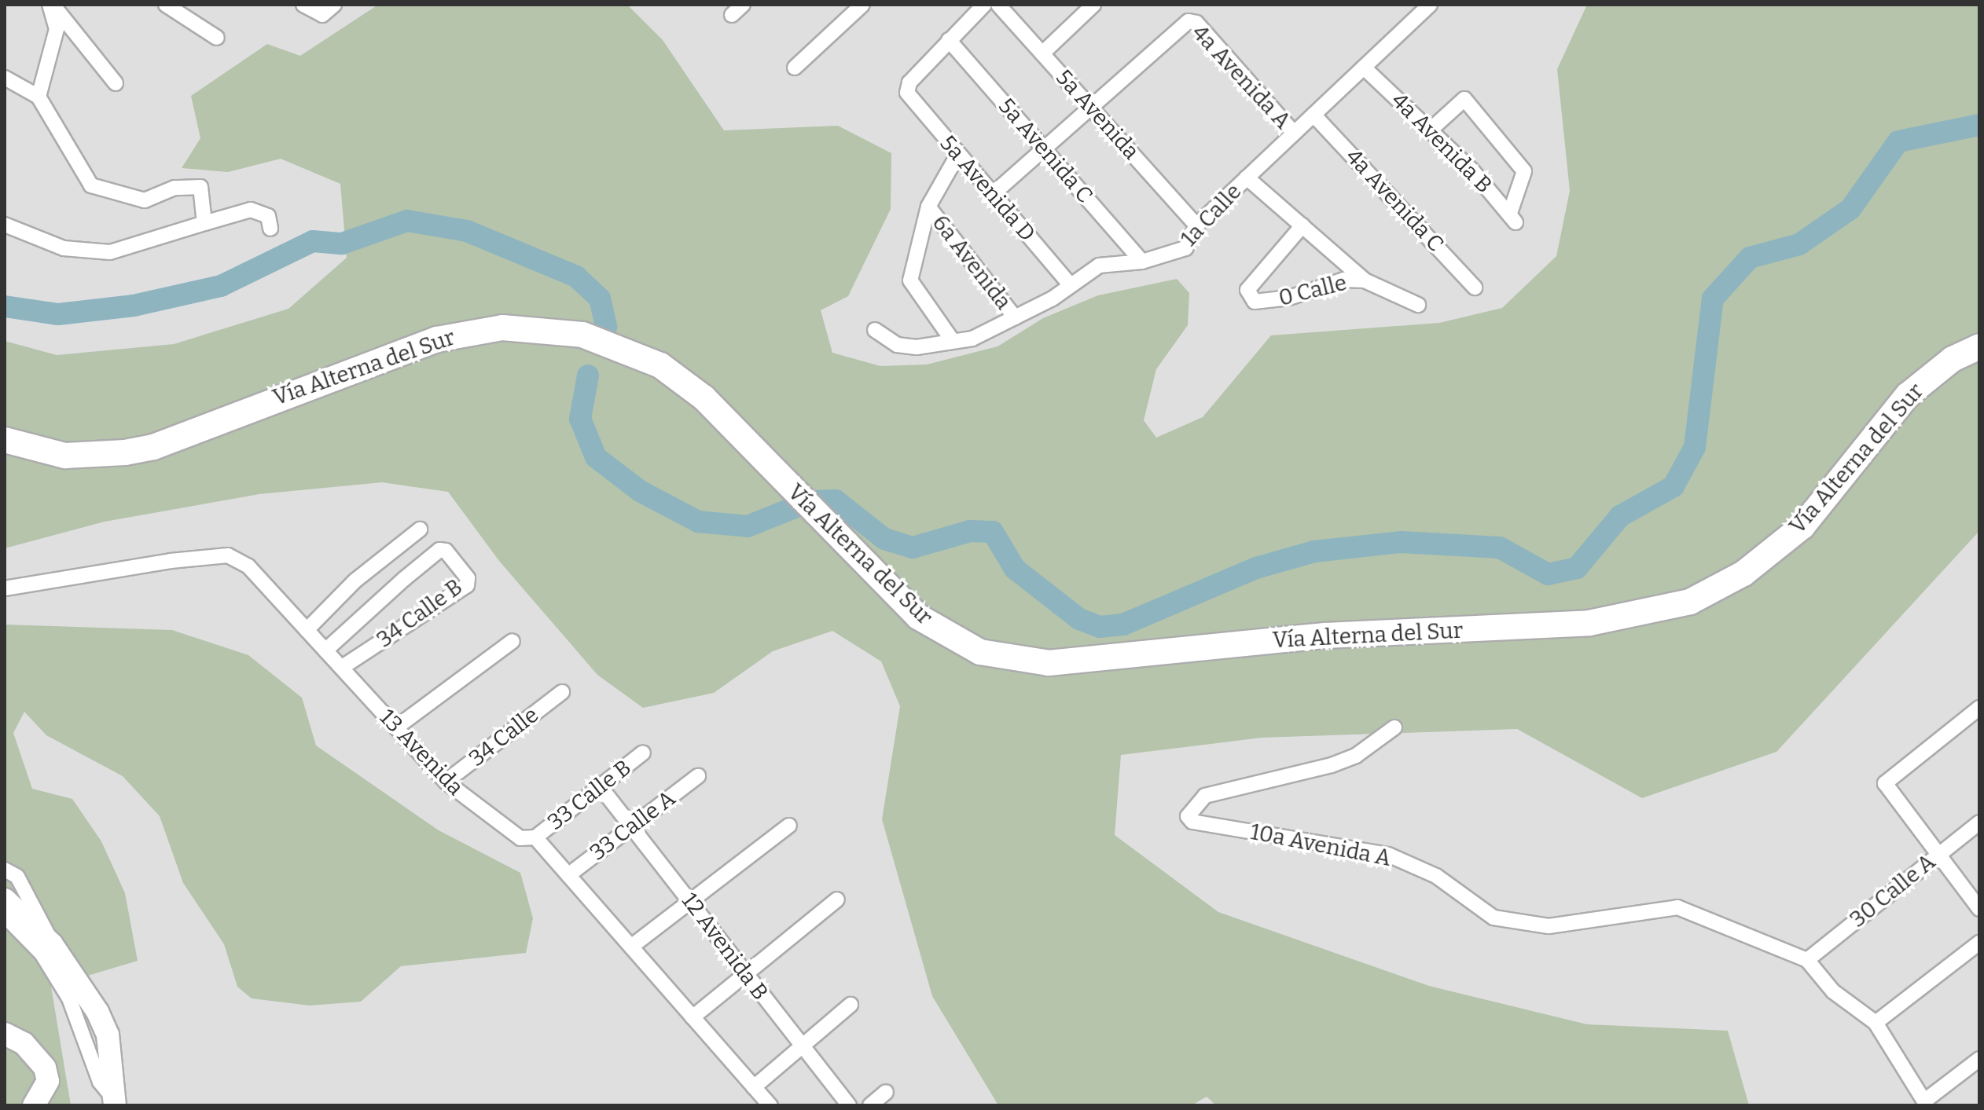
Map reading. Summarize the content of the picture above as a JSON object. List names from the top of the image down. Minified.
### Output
{"streets":{"highway":["Vía Alterna del Sur"],"street":["4a Avenida A","5a Avenida","4a Avenida B","5a Avenida C","5a Avenida D","4a Avenida C","1a Calle","6a Avenida","0 Calle","34 Calle B","34 Calle","13 Avenida","33 Calle B","33 Calle A","10a Avenida A","30 Calle A","12 Avenida B"]},"crossings":[["4a Avenida A","5a Avenida"],["4a Avenida A","1a Calle"],["5a Avenida","1a Calle"],["4a Avenida B","1a Calle"],["5a Avenida C","5a Avenida D"],["5a Avenida C","1a Calle"],["5a Avenida D","1a Calle"],["4a Avenida C","1a Calle"],["1a Calle","6a Avenida"],["34 Calle B","13 Avenida"],["34 Calle","13 Avenida"],["13 Avenida","33 Calle B"],["33 Calle B","12 Avenida B"],["33 Calle A","12 Avenida B"],["10a Avenida A","30 Calle A"]]}
